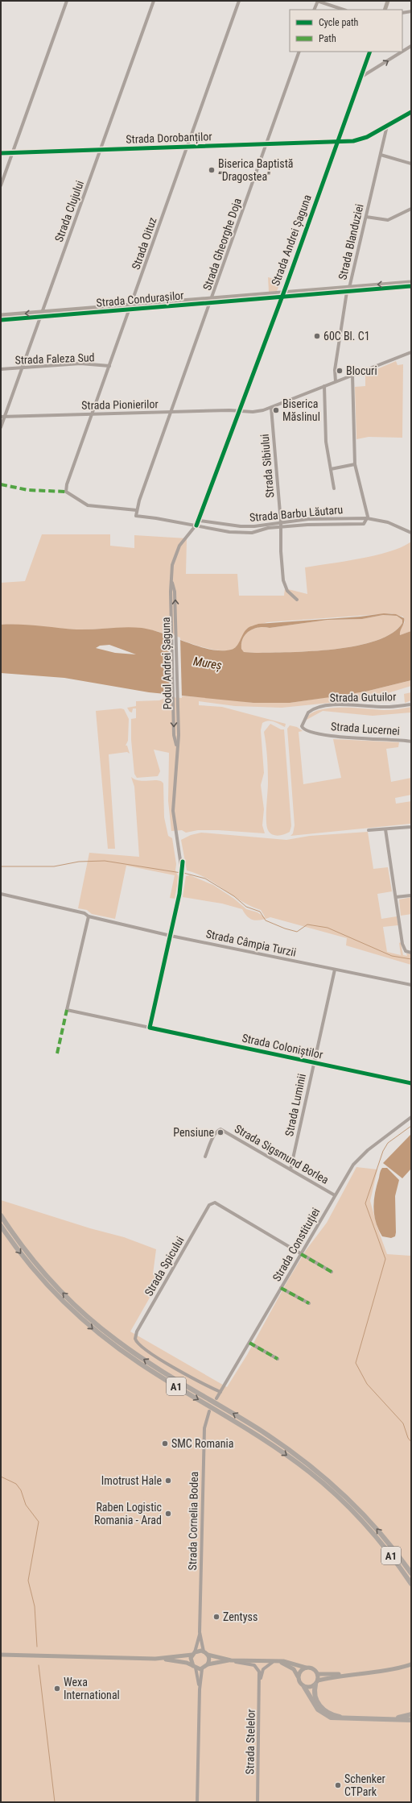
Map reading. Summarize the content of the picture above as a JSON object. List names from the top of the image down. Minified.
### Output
{"streets":{"highway":["A1"],"main road":["Strada Dorobanților","Strada Andrei Șaguna","Strada Condurașilor"],"street":["Strada Clujului","Strada Blanduziei","Strada Oituz","Strada Gheorghe Doja","Strada Faleza Sud","Strada Pionierilor","Strada Sibiului","Strada Barbu Lăutaru","Podul Andrei Șaguna","Strada Gutuilor","Strada Lucernei","Strada Câmpia Turzii","Strada Coloniștilor","Strada Luminii","Strada Sigsmund Borlea","Strada Constituției","Strada Spicului","Strada Cornelia Bodea","Strada Stelelor"]},"crossings":[["Strada Dorobanților","Strada Clujului"],["Strada Dorobanților","Strada Andrei Șaguna"],["Strada Dorobanților","Strada Oituz"],["Strada Dorobanților","Strada Gheorghe Doja"],["Strada Clujului","Strada Condurașilor"],["Strada Clujului","Strada Faleza Sud"],["Strada Clujului","Strada Pionierilor"],["Strada Andrei Șaguna","Strada Gheorghe Doja"],["Strada Andrei Șaguna","Strada Condurașilor"],["Strada Andrei Șaguna","Strada Pionierilor"],["Strada Andrei Șaguna","Strada Barbu Lăutaru"],["Strada Andrei Șaguna","Podul Andrei Șaguna"],["Strada Blanduziei","Strada Pionierilor"],["Strada Oituz","Strada Gheorghe Doja"],["Strada Oituz","Strada Condurașilor"],["Strada Oituz","Strada Faleza Sud"],["Strada Oituz","Strada Pionierilor"],["Strada Gheorghe Doja","Strada Condurașilor"],["Strada Gheorghe Doja","Strada Pionierilor"],["Strada Gheorghe Doja","Podul Andrei Șaguna"],["Strada Pionierilor","Strada Sibiului"],["Strada Sibiului","Strada Barbu Lăutaru"],["Podul Andrei Șaguna","Strada Câmpia Turzii"],["Podul Andrei Șaguna","Strada Coloniștilor"],["Strada Gutuilor","Strada Lucernei"],["Strada Câmpia Turzii","Strada Coloniștilor"],["Strada Câmpia Turzii","Strada Luminii"],["Strada Coloniștilor","Strada Luminii"],["Strada Luminii","Strada Sigsmund Borlea"],["Strada Sigsmund Borlea","Strada Constituției"],["Strada Constituției","Strada Spicului"]],"water":["Mureș"],"places":["Biserica Baptistă “Dragostea\"","60C Bl. C1","Blocuri","Biserica Măslinul","Pensiune","SMC Romania","Imotrust Hale","Raben Logistic Romania - Arad","Zentyss","Wexa International","Schenker CTPark"],"legend":["Cycle path","Path"]}
